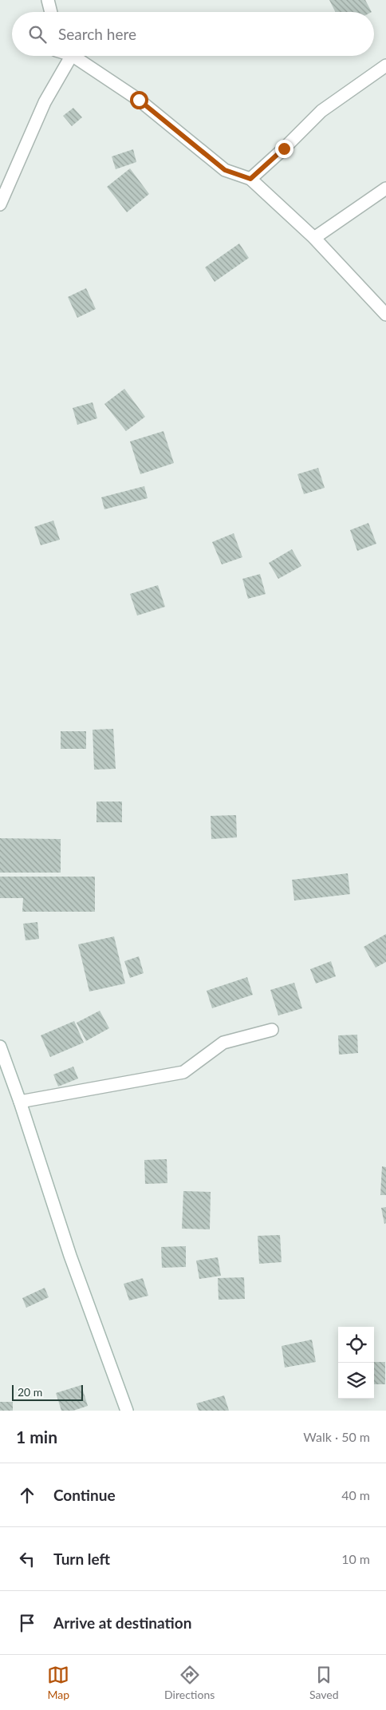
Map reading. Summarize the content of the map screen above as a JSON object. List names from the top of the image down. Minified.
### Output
{"scale_bar":"20 m","page":{"search":"Search here","scale":"20 m","heading":["1 min","Walk · 50 m"],"list":[["Continue","40 m"],["Turn left","10 m"],"Arrive at destination"],"nav":["Map","Directions","Saved"]}}
